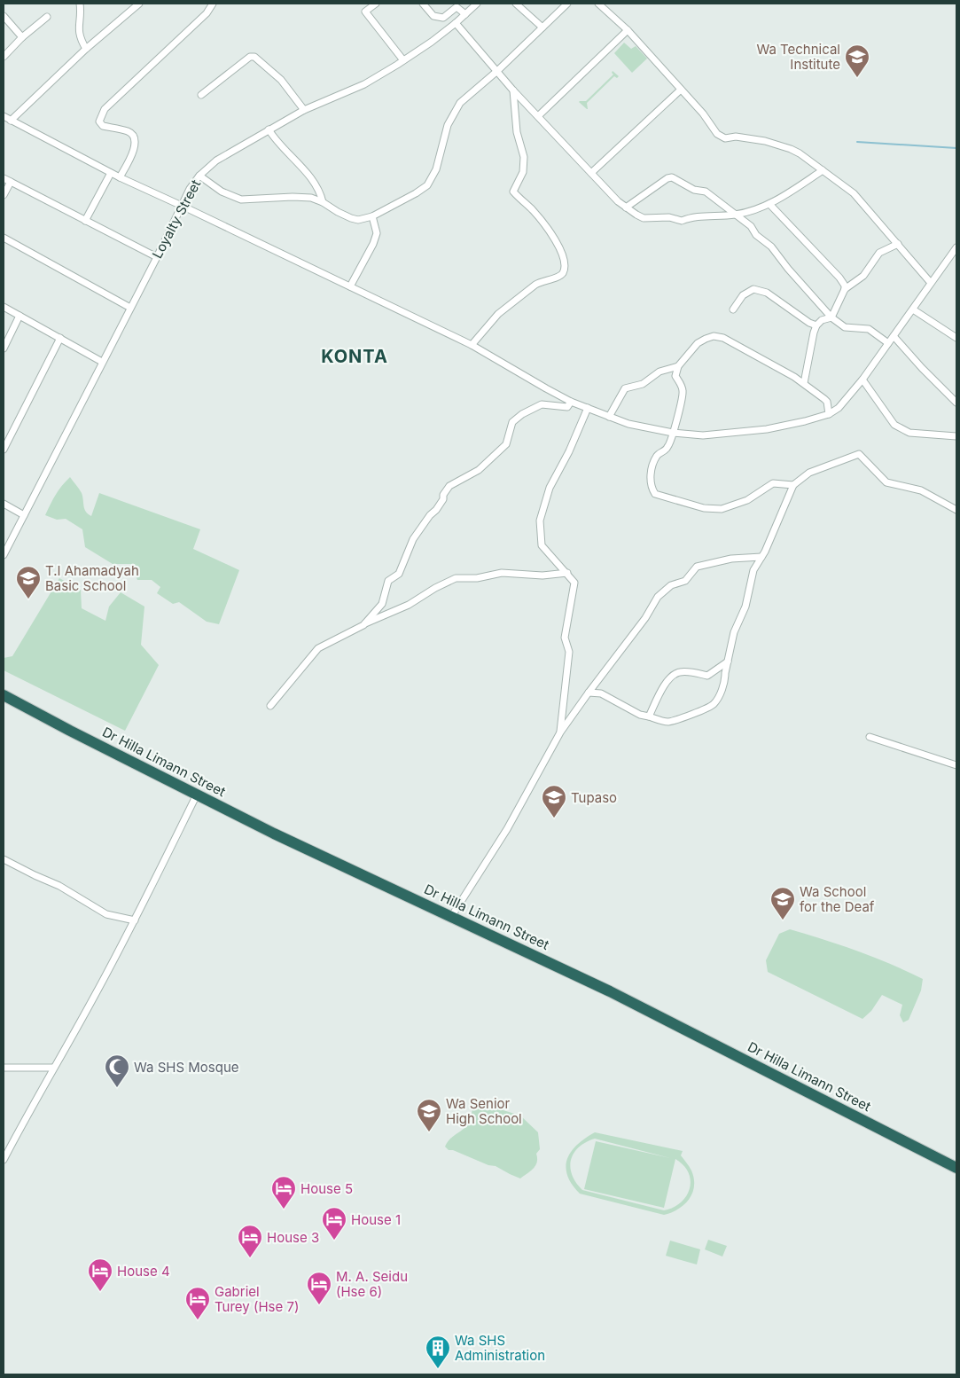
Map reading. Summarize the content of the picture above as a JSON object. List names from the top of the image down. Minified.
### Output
{"streets":{"highway":["Dr Hilla Limann Street"],"street":["Loyalty Street"]},"districts":["KONTA"],"places":{"school or university":["Wa Technical Institute","T.I Ahamadyah Basic School","Tupaso","Wa School for the Deaf","Wa Senior High School"],"mosque":["Wa SHS Mosque"],"hotel":["House 5","House 1","House 3","House 4","M. A. Seidu (Hse 6)","Gabriel Turey (Hse 7)"],"building":["Wa SHS Administration"]}}
